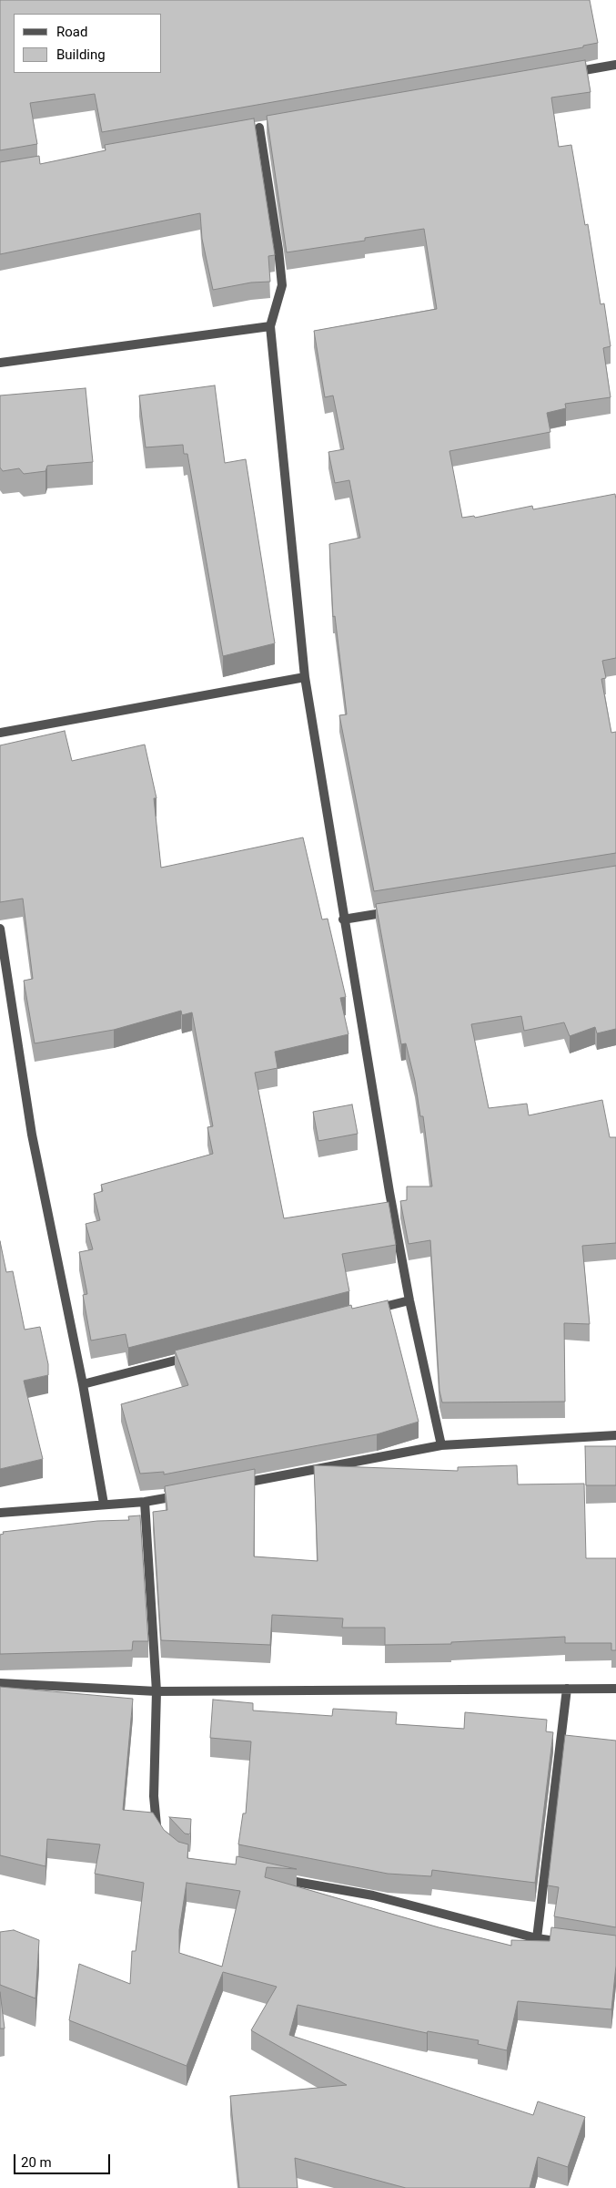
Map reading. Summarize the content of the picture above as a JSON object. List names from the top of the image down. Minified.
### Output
{"legend":["Road","Building"],"scale_bar":"20 m"}
